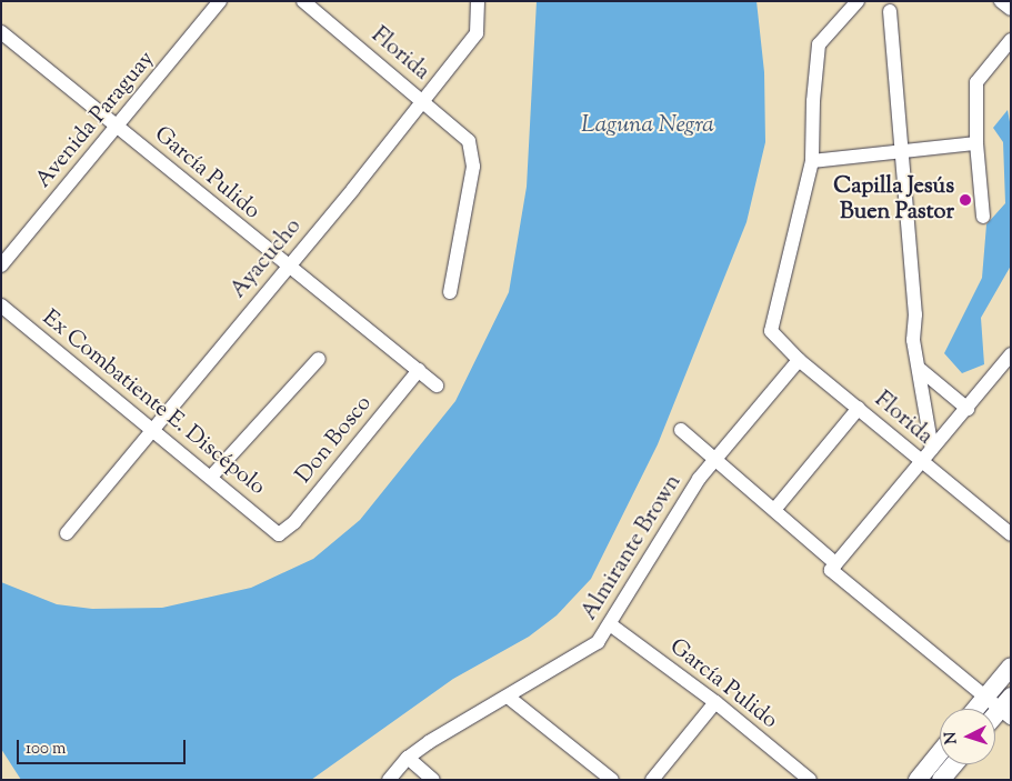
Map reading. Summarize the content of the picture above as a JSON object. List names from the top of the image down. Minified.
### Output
{"streets":{"street":["Florida","Avenida Paraguay","García Pulido","Ayacucho","Ex Combatiente E. Discépolo","Don Bosco","Almirante Brown"]},"crossings":[["Florida","Ayacucho"],["Florida","Almirante Brown"],["Avenida Paraguay","García Pulido"],["García Pulido","Ayacucho"],["García Pulido","Don Bosco"],["García Pulido","Almirante Brown"],["Ayacucho","Ex Combatiente E. Discépolo"],["Ex Combatiente E. Discépolo","Don Bosco"]],"water":["Laguna Negra"],"places":["Capilla Jesús Buen Pastor"],"scale_bar":"100 m","north":"left"}
